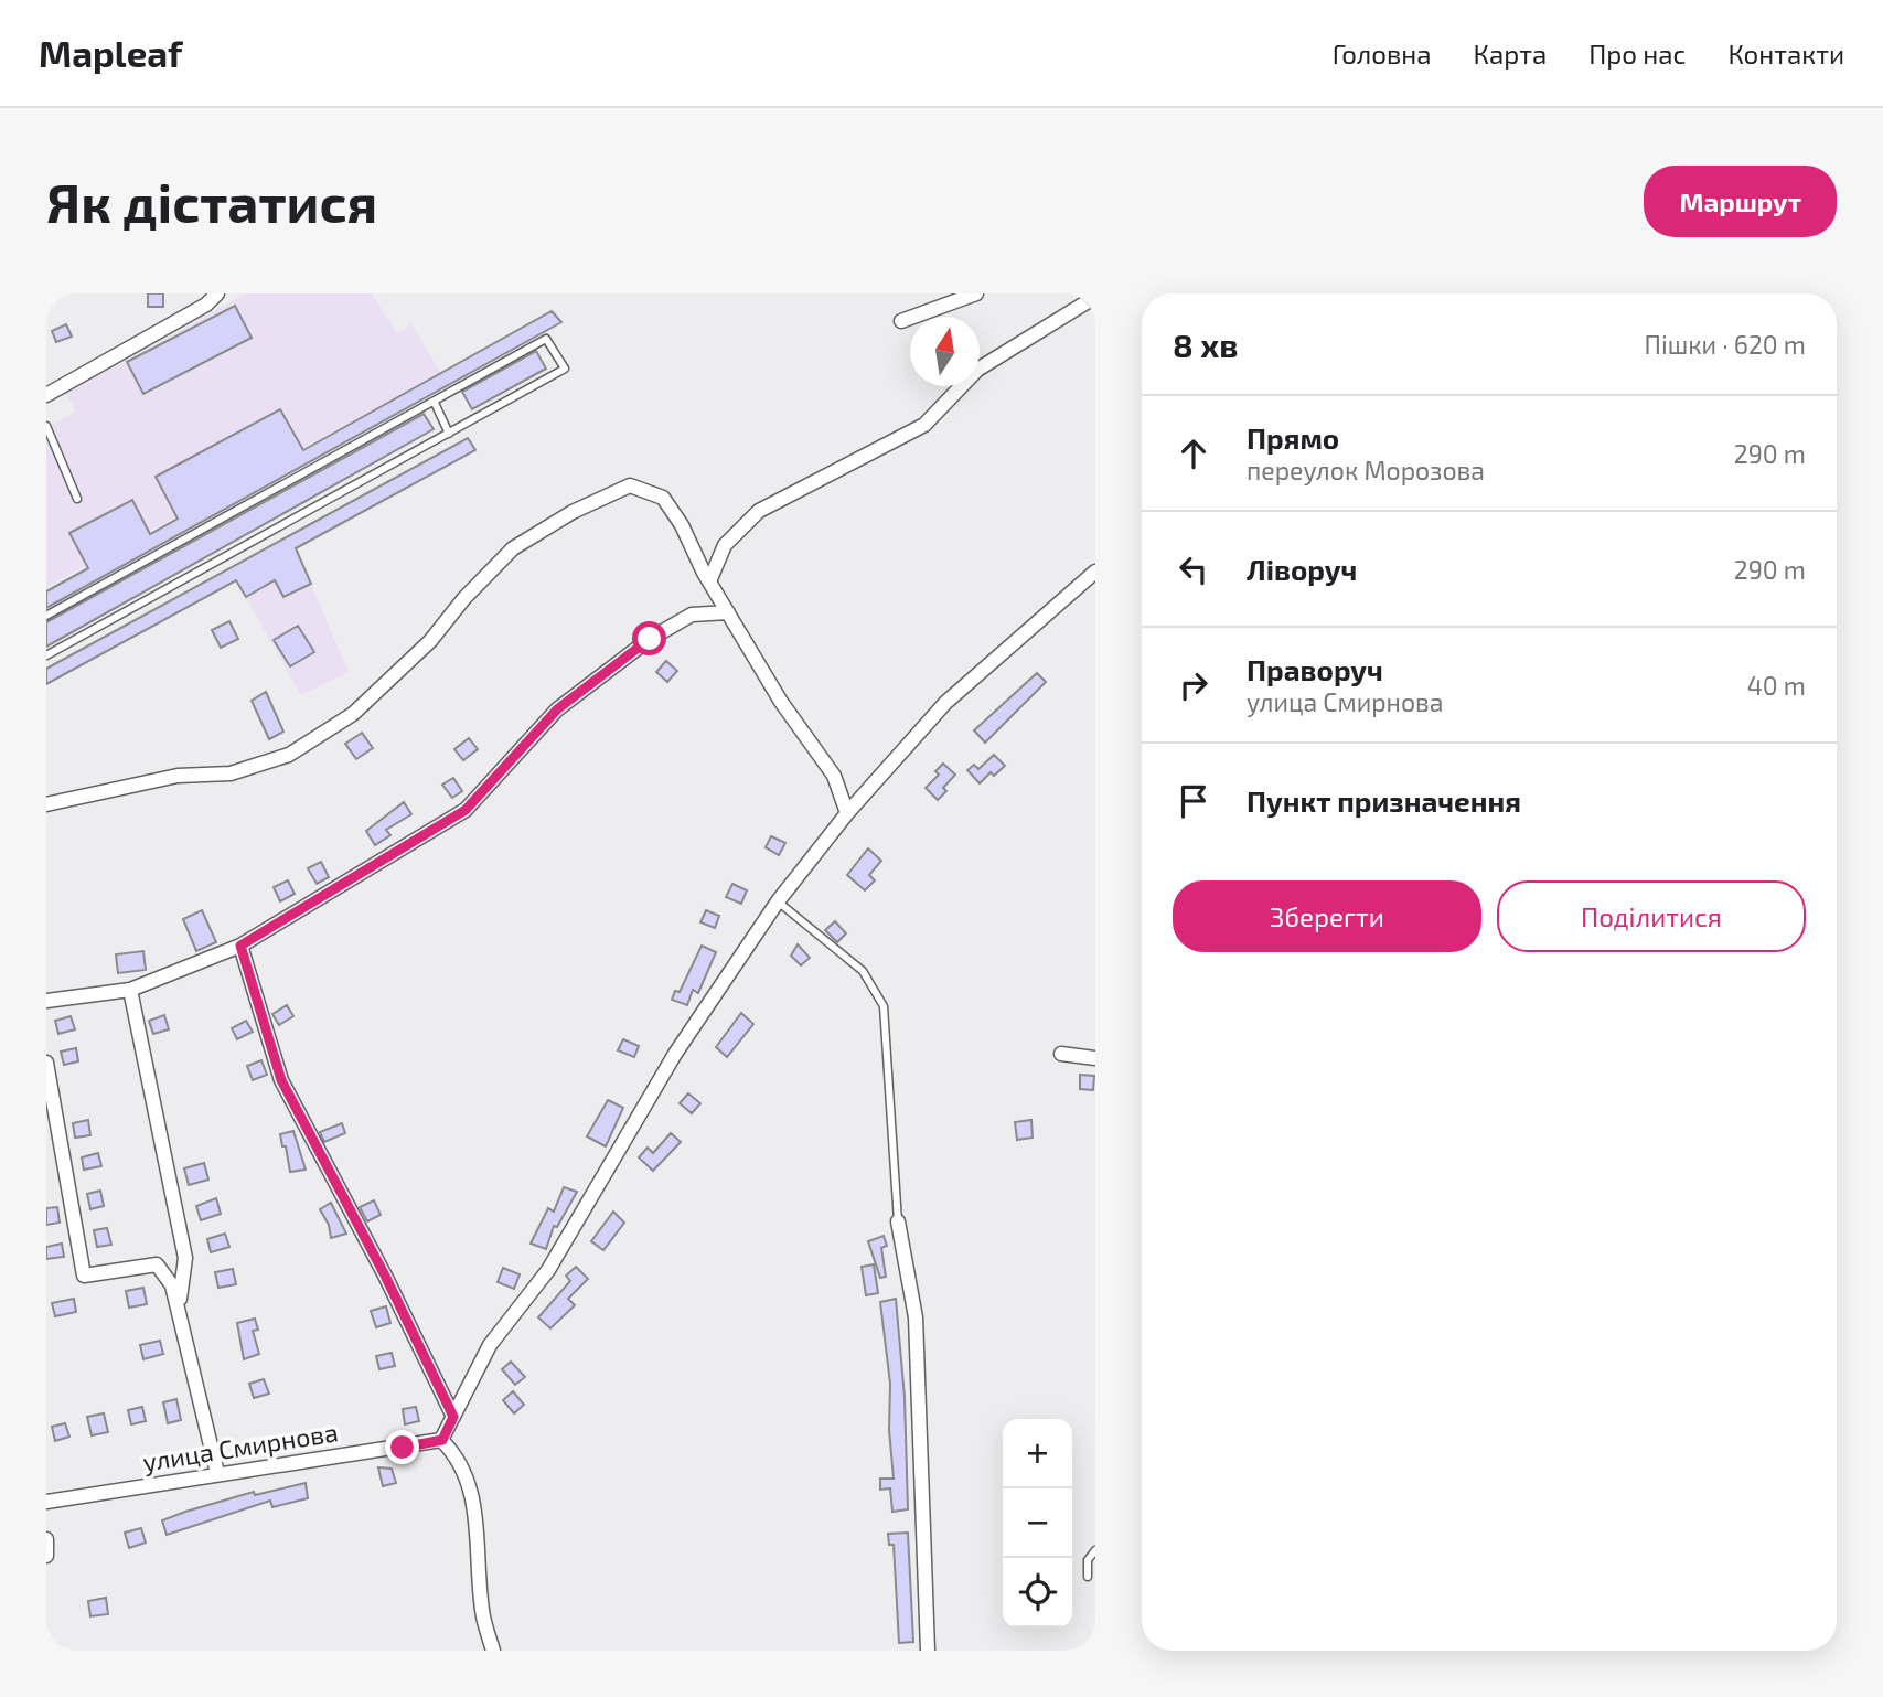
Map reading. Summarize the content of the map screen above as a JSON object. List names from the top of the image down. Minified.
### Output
{"streets":{"street":["улица Смирнова"]},"north":"top","page":{"header":"Mapleaf","nav":["Головна","Карта","Про нас","Контакти"],"buttons":["Маршрут",["Зберегти","Поділитися"]],"title":"Як дістатися","heading":["8 хв","Пішки · 620 m"],"list":[["Прямо","переулок Морозова","290 m"],["Ліворуч","290 m"],["Праворуч","улица Смирнова","40 m"],"Пункт призначення"],"map_buttons":["+","−"]}}
